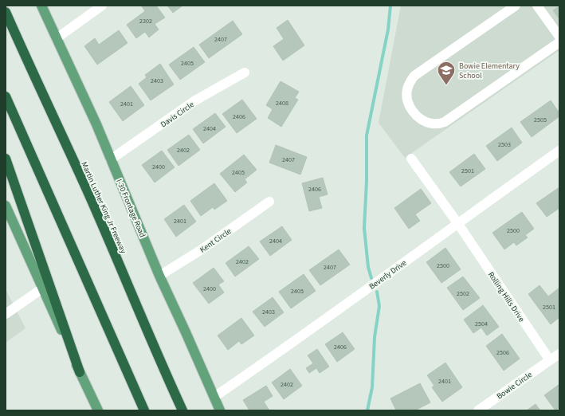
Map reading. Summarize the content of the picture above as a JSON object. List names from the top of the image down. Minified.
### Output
{"streets":{"highway":["Martin Luther King Jr Freeway"],"main road":["I-30 Frontage Road"],"street":["Davis Circle","Kent Circle","Beverly Drive","Rolling Hills Drive","Bowie Circle"]},"crossings":[["Davis Circle","I-30 Frontage Road"],["I-30 Frontage Road","Kent Circle"],["I-30 Frontage Road","Beverly Drive"],["Beverly Drive","Rolling Hills Drive"],["Rolling Hills Drive","Bowie Circle"]],"places":{"school or university":["Bowie Elementary School"]},"house_numbers":["2302","2407","2405","2403","2408","2401","2406","2505","2404","2503","2402","2407","2400","2501","2405","2406","2401","2500","2404","2402","2500","2407","2400","2405","2502","2501","2403","2504","2406","2506","2401","2402"]}
